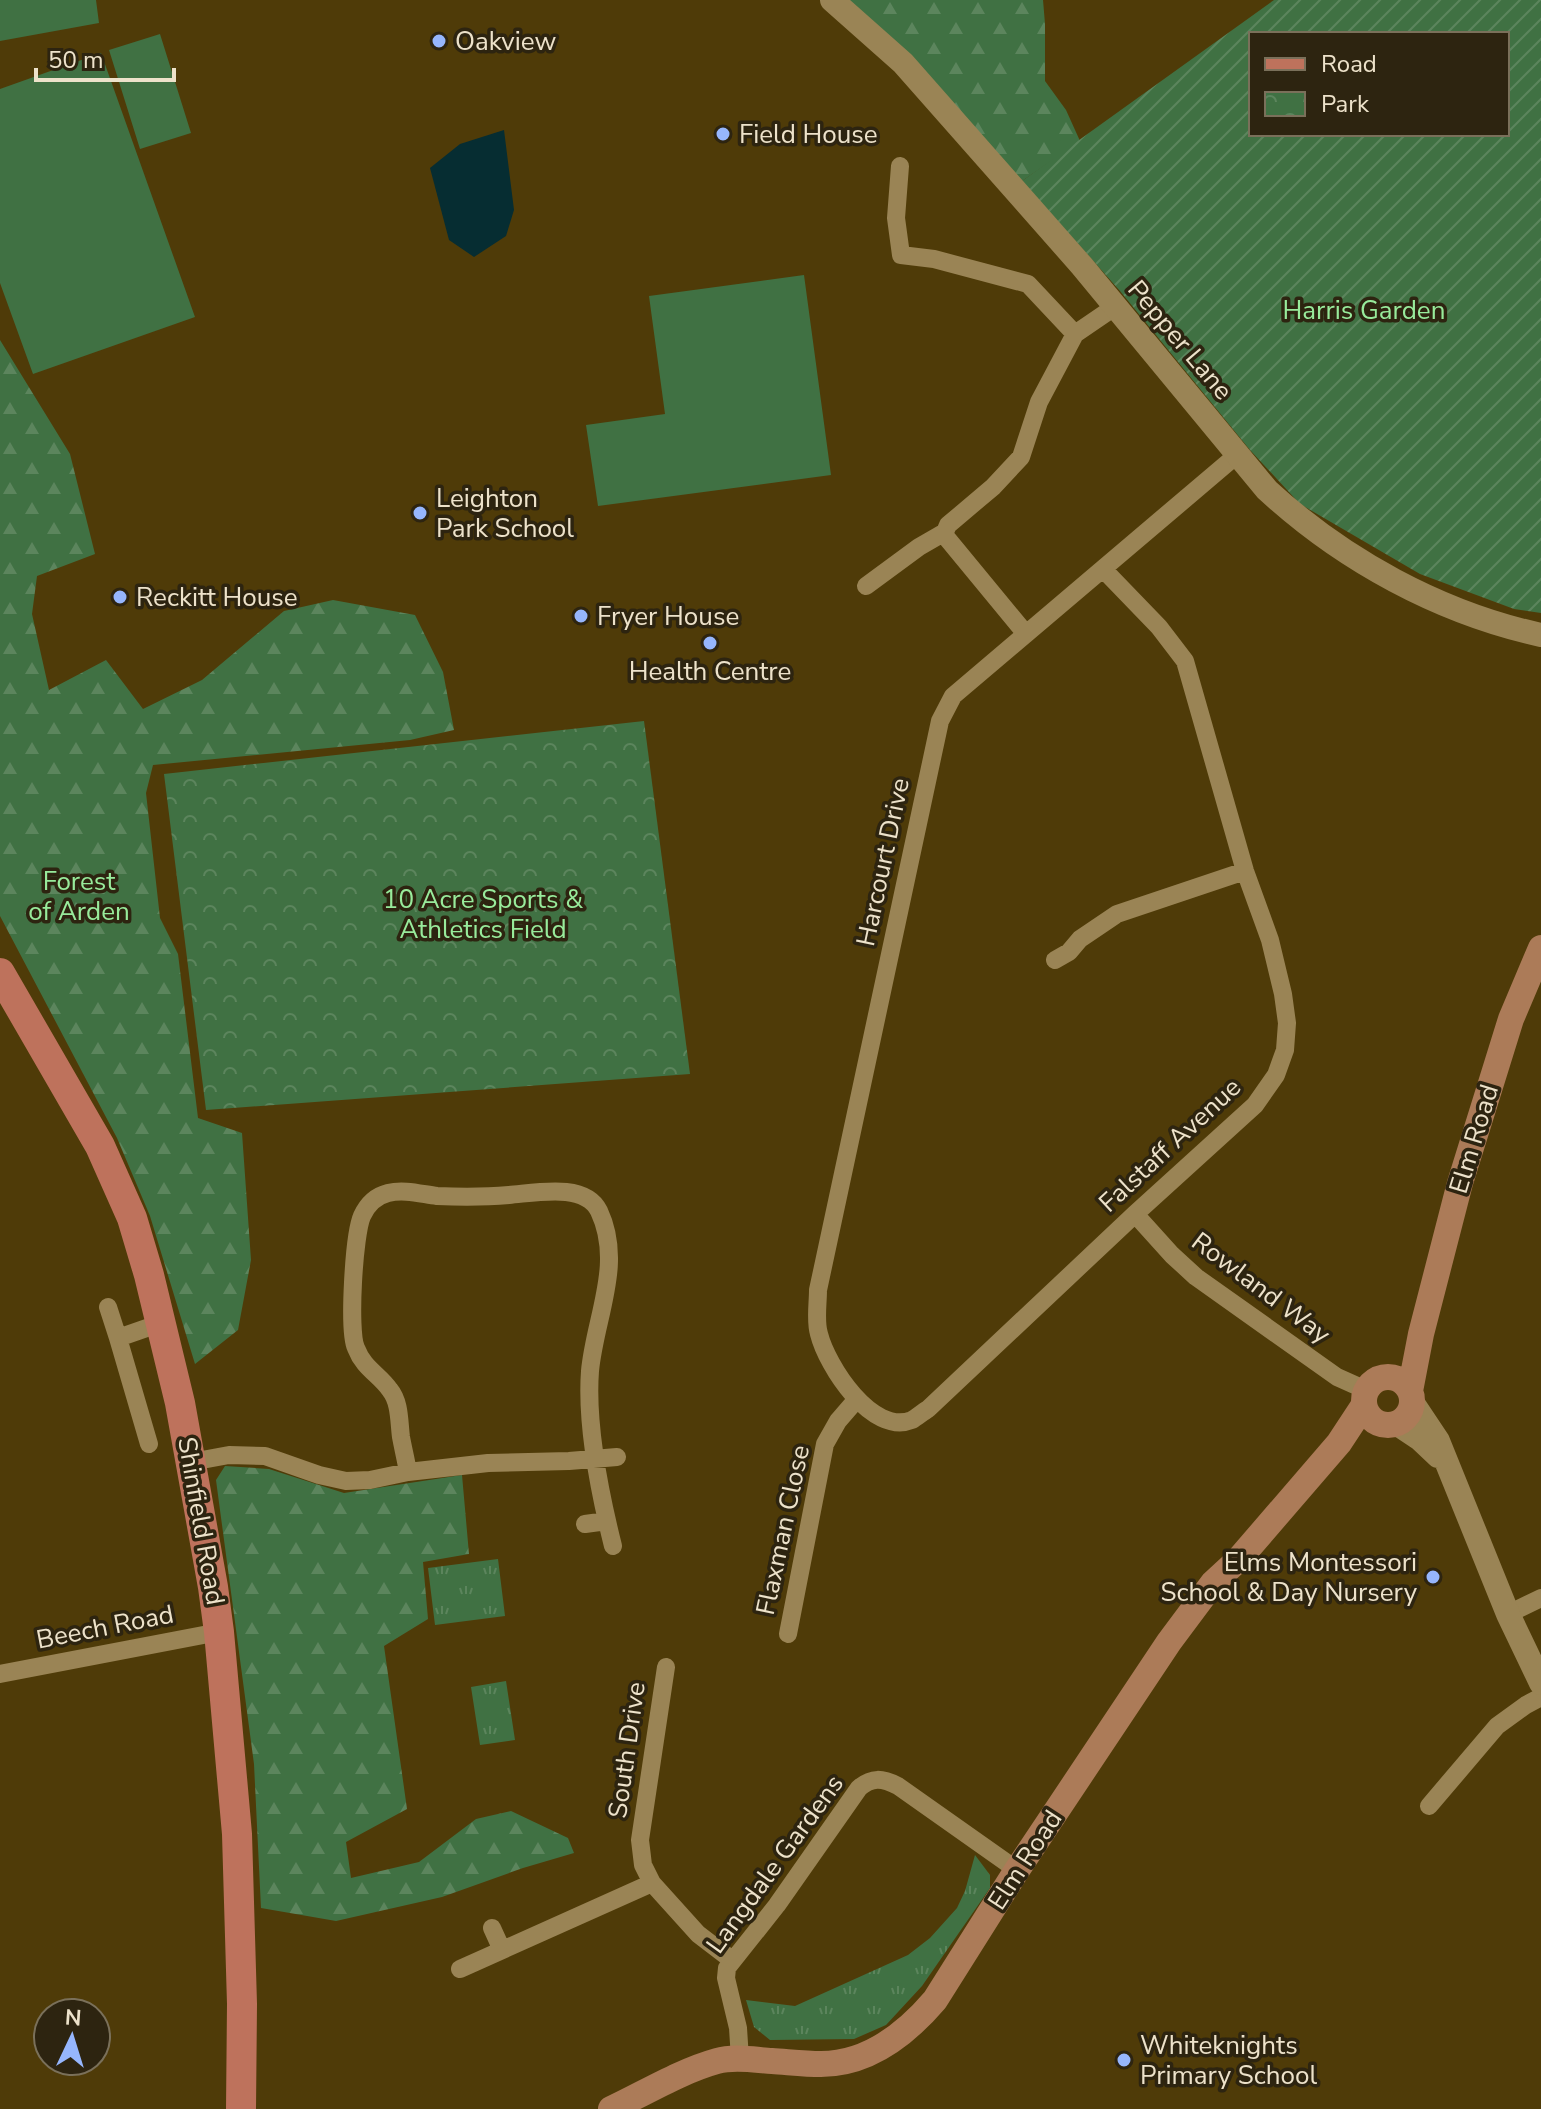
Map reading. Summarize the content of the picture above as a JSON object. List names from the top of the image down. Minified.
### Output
{"streets":{"main road":["Elm Road","Shinfield Road"],"street":["Pepper Lane","Harcourt Drive","Falstaff Avenue","Rowland Way","Flaxman Close","Beech Road","South Drive","Langdale Gardens"]},"crossings":[["Pepper Lane","Harcourt Drive"],["Harcourt Drive","Falstaff Avenue"],["Harcourt Drive","Flaxman Close"],["Elm Road","Rowland Way"],["Elm Road","Langdale Gardens"],["Falstaff Avenue","Rowland Way"],["Falstaff Avenue","Flaxman Close"],["Shinfield Road","Beech Road"]],"parks":["Harris Garden","Forest of Arden","10 Acre Sports & Athletics Field"],"places":["Oakview","Field House","Leighton Park School","Reckitt House","Fryer House","Health Centre","Elms Montessori School & Day Nursery","Whiteknights Primary School"],"legend":["Road","Park"],"scale_bar":"50 m","north":"top"}
